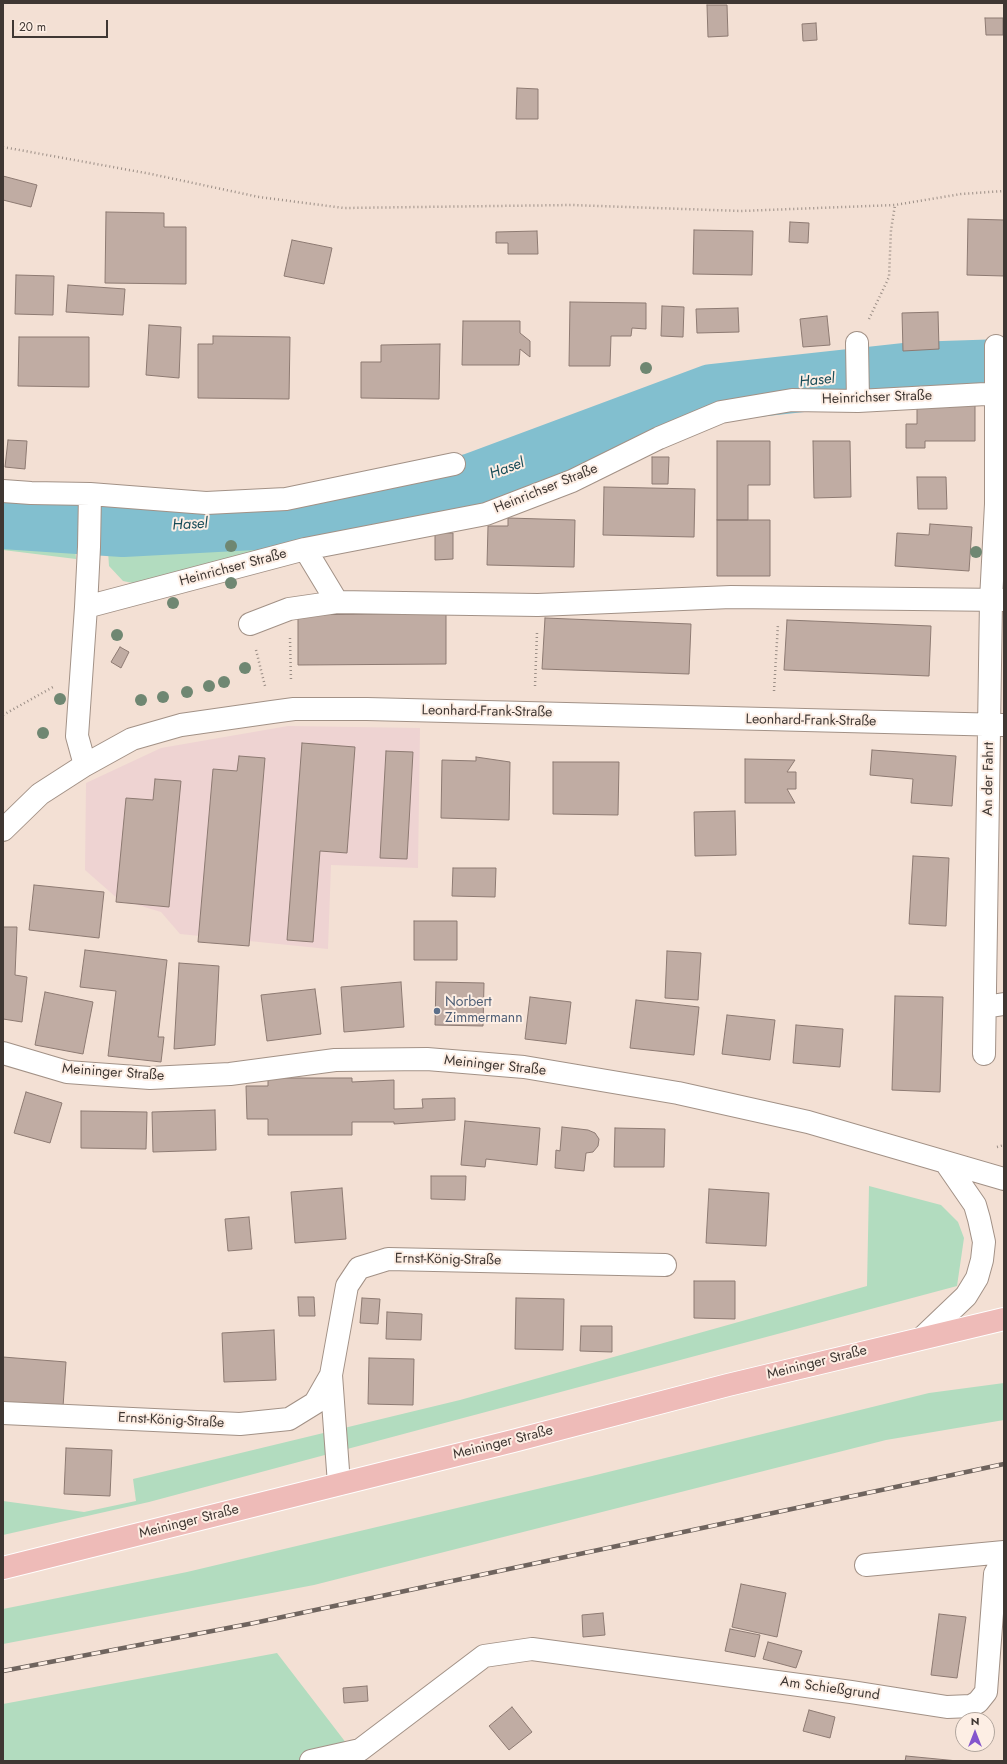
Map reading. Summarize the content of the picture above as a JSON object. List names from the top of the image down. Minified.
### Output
{"streets":{"main road":["Meininger Straße"],"street":["Heinrichser Straße","Leonhard-Frank-Straße","An der Fahrt","Ernst-König-Straße","Am Schießgrund"]},"crossings":[["Heinrichser Straße","An der Fahrt"],["Leonhard-Frank-Straße","An der Fahrt"]],"water":["Hasel"],"places":["Norbert Zimmermann"],"scale_bar":"20 m","north":"top"}
